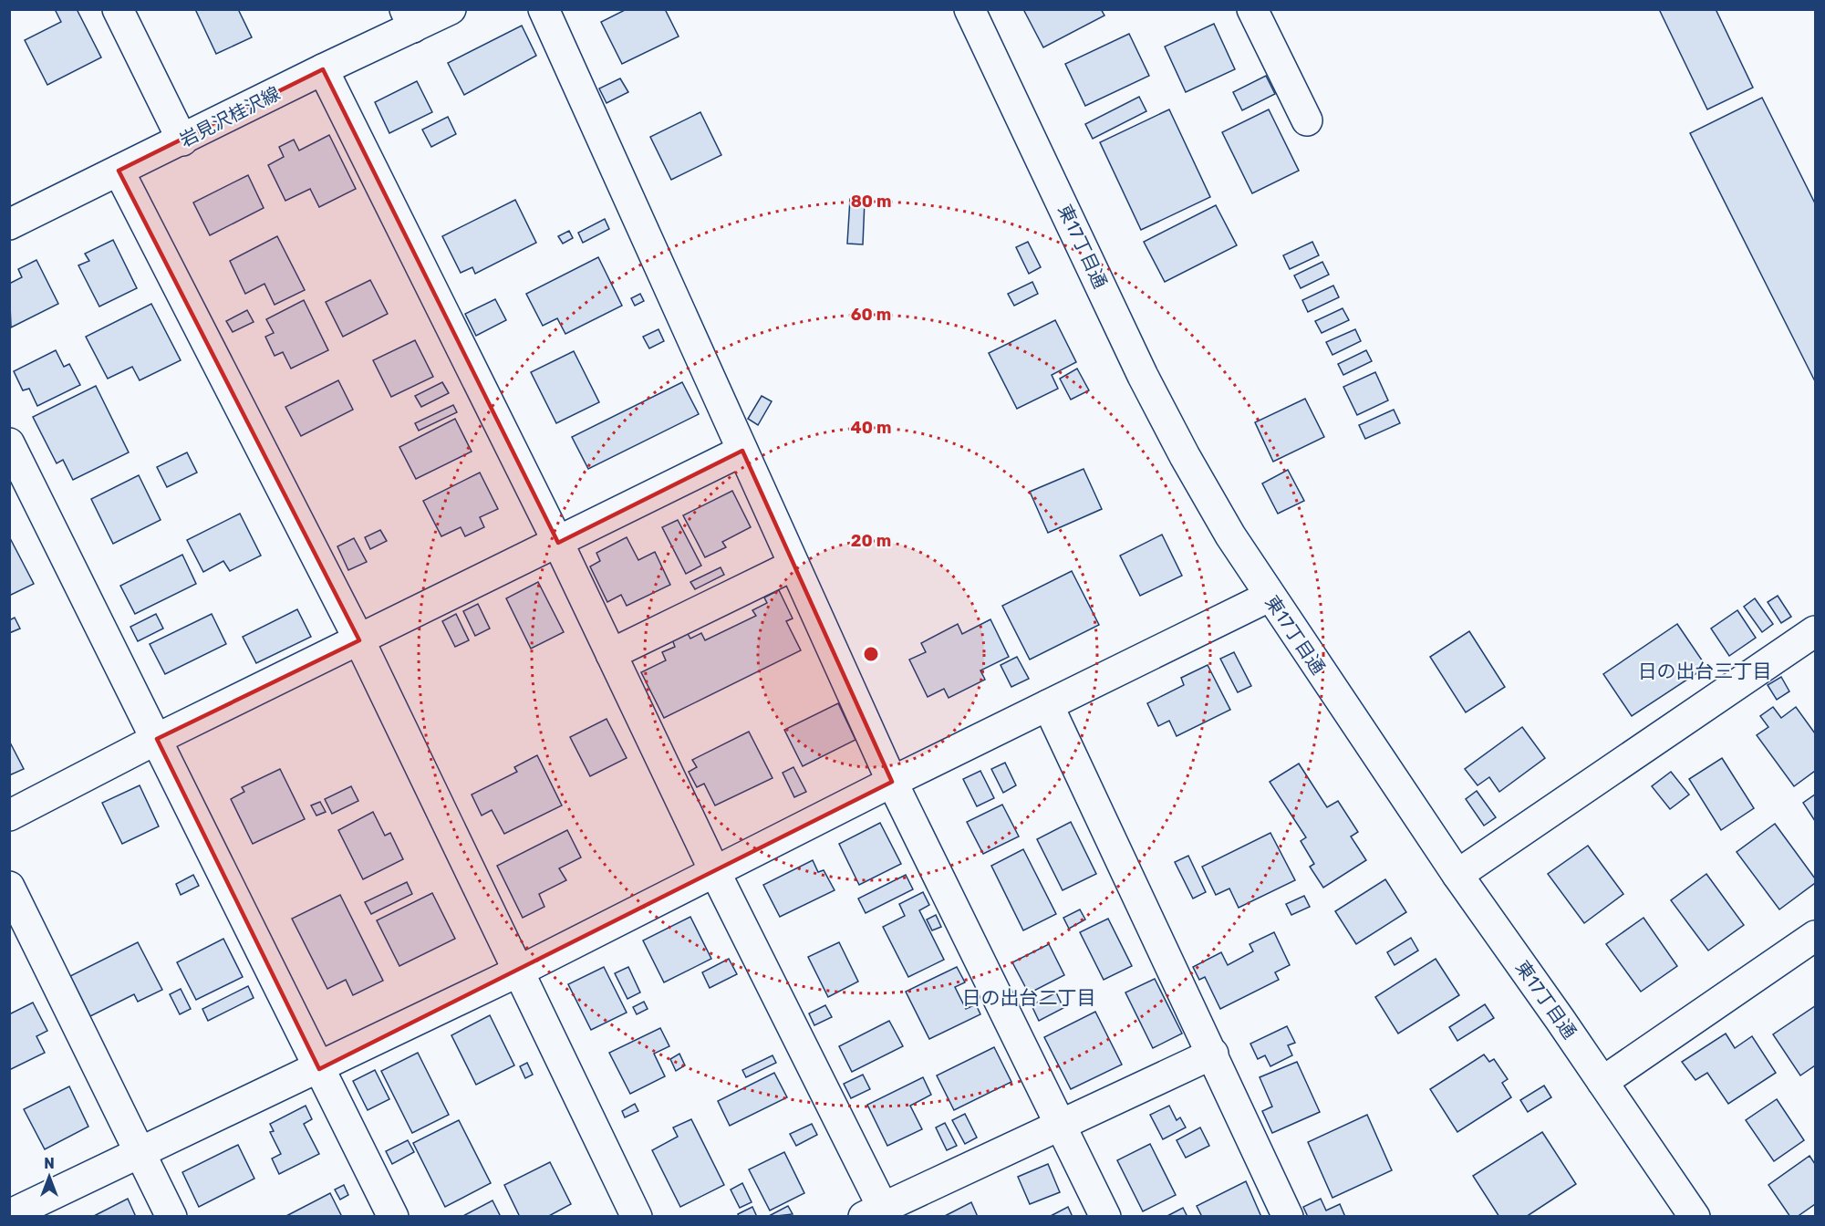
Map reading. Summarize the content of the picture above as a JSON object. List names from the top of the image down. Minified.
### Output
{"streets":{"street":["岩見沢桂沢線","東17丁目通"]},"districts":["日の出台三丁目","日の出台二丁目"],"north":"top","rings":["80 m","60 m","40 m","20 m"]}
